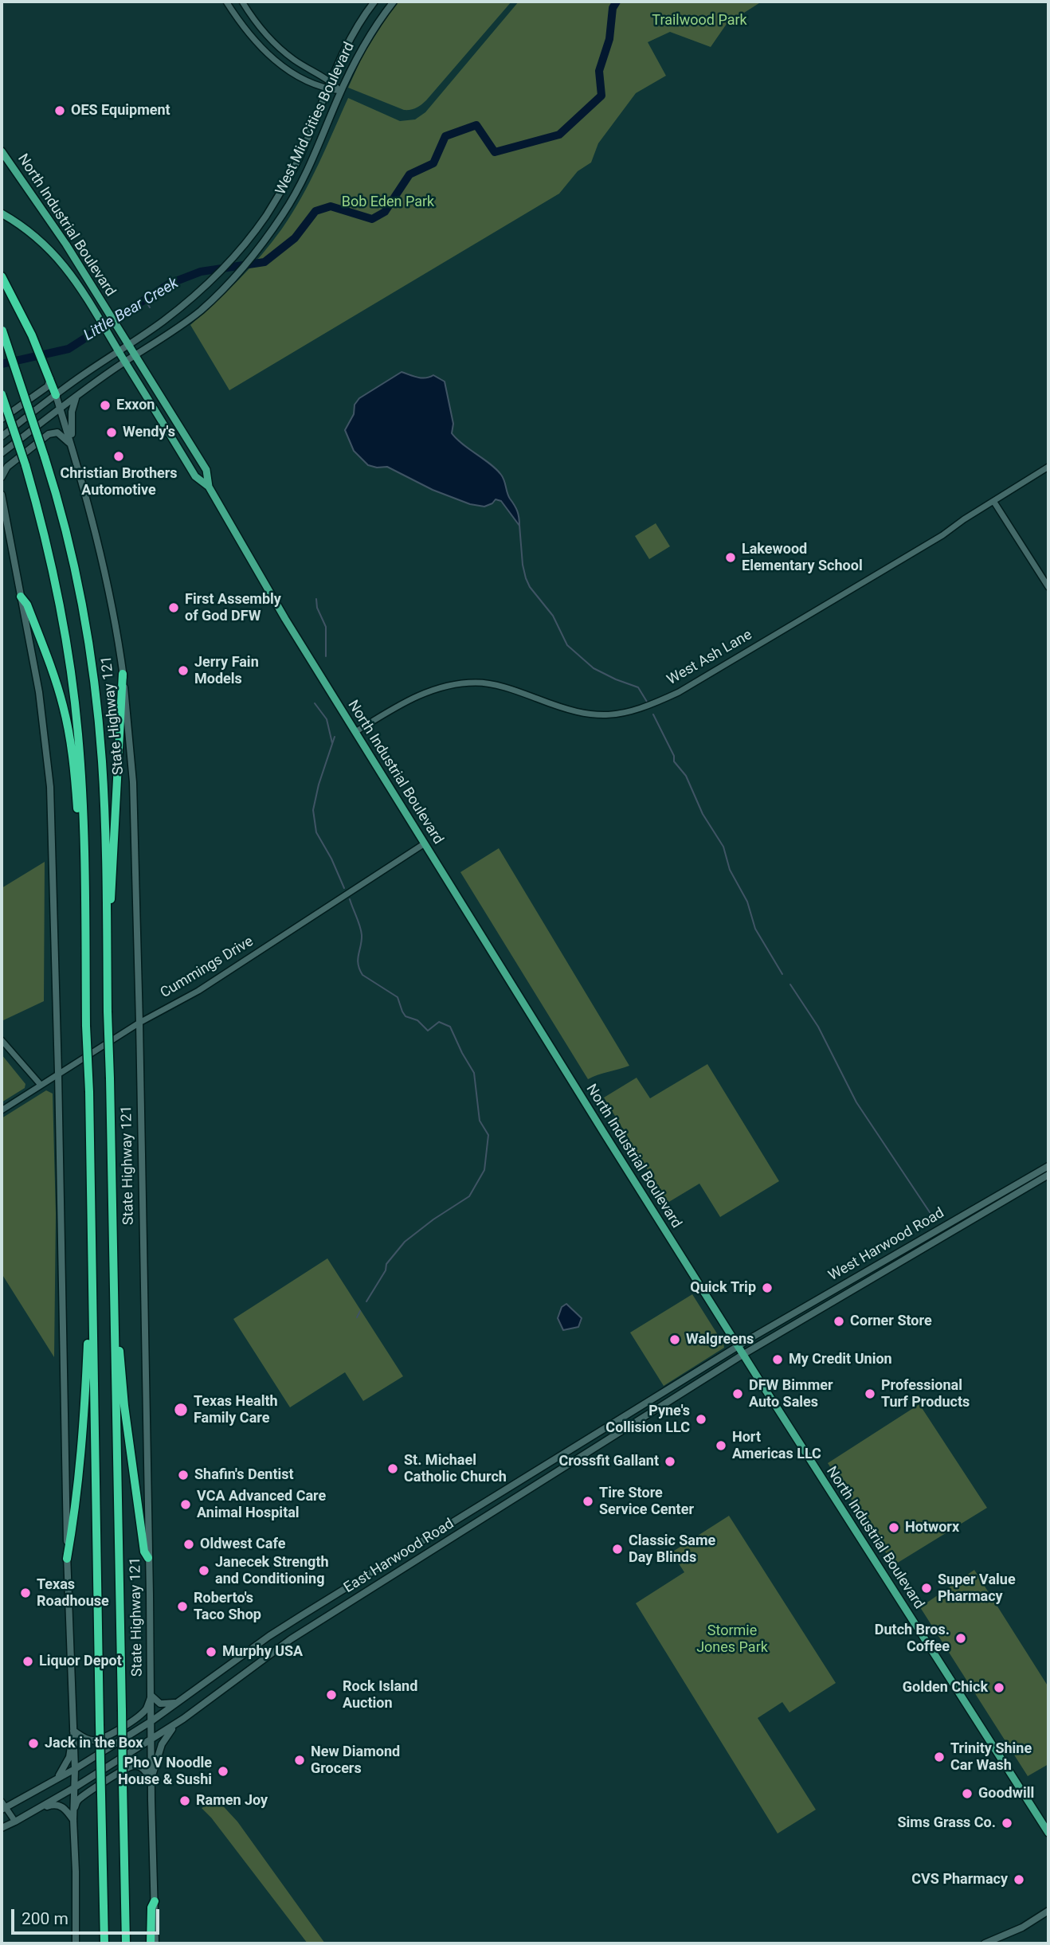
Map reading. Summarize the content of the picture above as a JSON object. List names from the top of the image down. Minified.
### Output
{"streets":{"main road":["West Mid Cities Boulevard","North Industrial Boulevard","State Highway 121","West Harwood Road","East Harwood Road"],"street":["West Ash Lane","Cummings Drive"]},"crossings":[["West Mid Cities Boulevard","North Industrial Boulevard"],["West Mid Cities Boulevard","State Highway 121"],["North Industrial Boulevard","West Ash Lane"],["North Industrial Boulevard","Cummings Drive"],["North Industrial Boulevard","West Harwood Road"],["North Industrial Boulevard","East Harwood Road"],["State Highway 121","Cummings Drive"],["State Highway 121","East Harwood Road"],["West Harwood Road","East Harwood Road"]],"water":["Little Bear Creek"],"parks":["Trailwood Park","Bob Eden Park","Stormie Jones Park"],"places":["OES Equipment","Exxon","Wendy's","Christian Brothers Automotive","Lakewood Elementary School","First Assembly of God DFW","Jerry Fain Models","Quick Trip","Corner Store","Walgreens","My Credit Union","DFW Bimmer Auto Sales","Professional Turf Products","Texas Health Family Care","Pyne's Collision LLC","Hort Americas LLC","Crossfit Gallant","St. Michael Catholic Church","Shafin's Dentist","Tire Store Service Center","VCA Advanced Care Animal Hospital","Hotworx","Oldwest Cafe","Classic Same Day Blinds","Janecek Strength and Conditioning","Super Value Pharmacy","Texas Roadhouse","Roberto's Taco Shop","Dutch Bros. Coffee","Murphy USA","Liquor Depot","Golden Chick","Rock Island Auction","Jack in the Box","Trinity Shine Car Wash","New Diamond Grocers","Pho V Noodle House & Sushi","Goodwill","Ramen Joy","Sims Grass Co.","CVS Pharmacy"],"scale_bar":"200 m"}
